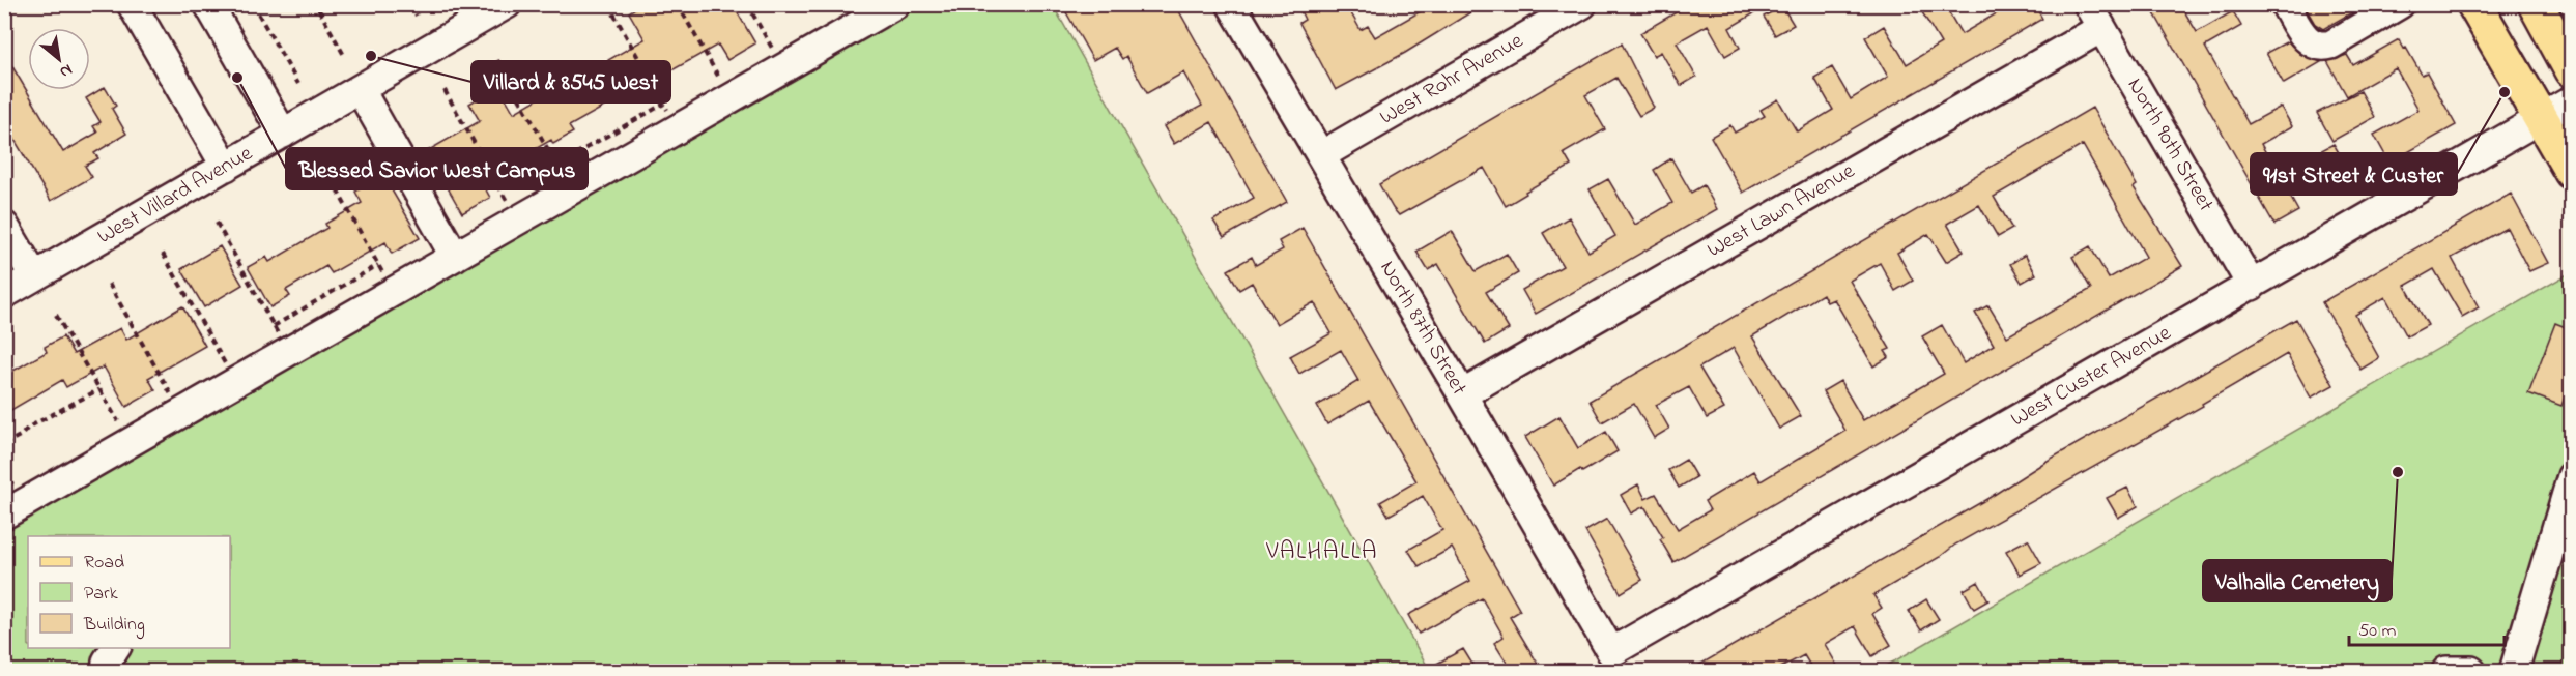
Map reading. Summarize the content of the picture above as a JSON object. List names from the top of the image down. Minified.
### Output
{"streets":{"street":["West Rohr Avenue","North 90th Street","West Villard Avenue","West Lawn Avenue","North 87th Street","West Custer Avenue"]},"crossings":[["West Rohr Avenue","North 87th Street"],["North 90th Street","West Lawn Avenue"],["North 90th Street","West Custer Avenue"],["West Lawn Avenue","North 87th Street"],["North 87th Street","West Custer Avenue"]],"districts":["VALHALLA"],"places":["Villard & 8545 West","Blessed Savior West Campus","91st Street & Custer","Valhalla Cemetery"],"legend":["Road","Park","Building"],"scale_bar":"50 m","north":"bottom right"}
